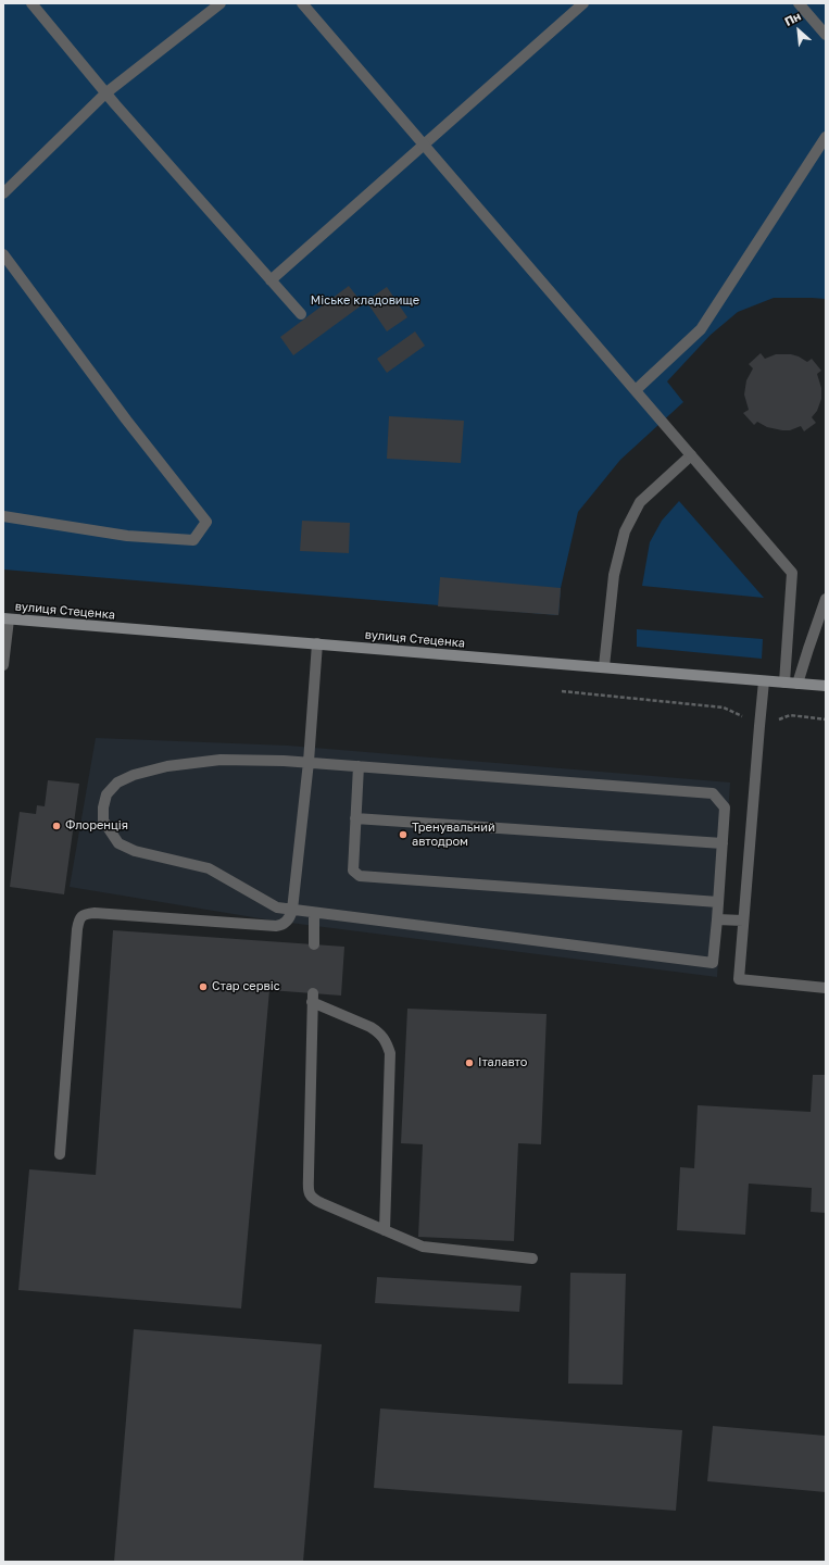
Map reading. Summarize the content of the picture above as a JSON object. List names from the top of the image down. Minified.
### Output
{"streets":{"main road":["вулиця Стеценка"]},"parks":["Міське кладовище"],"places":["Флоренція","Тренувальний автодром","Стар сервіс","Італавто"],"north":"top left"}
